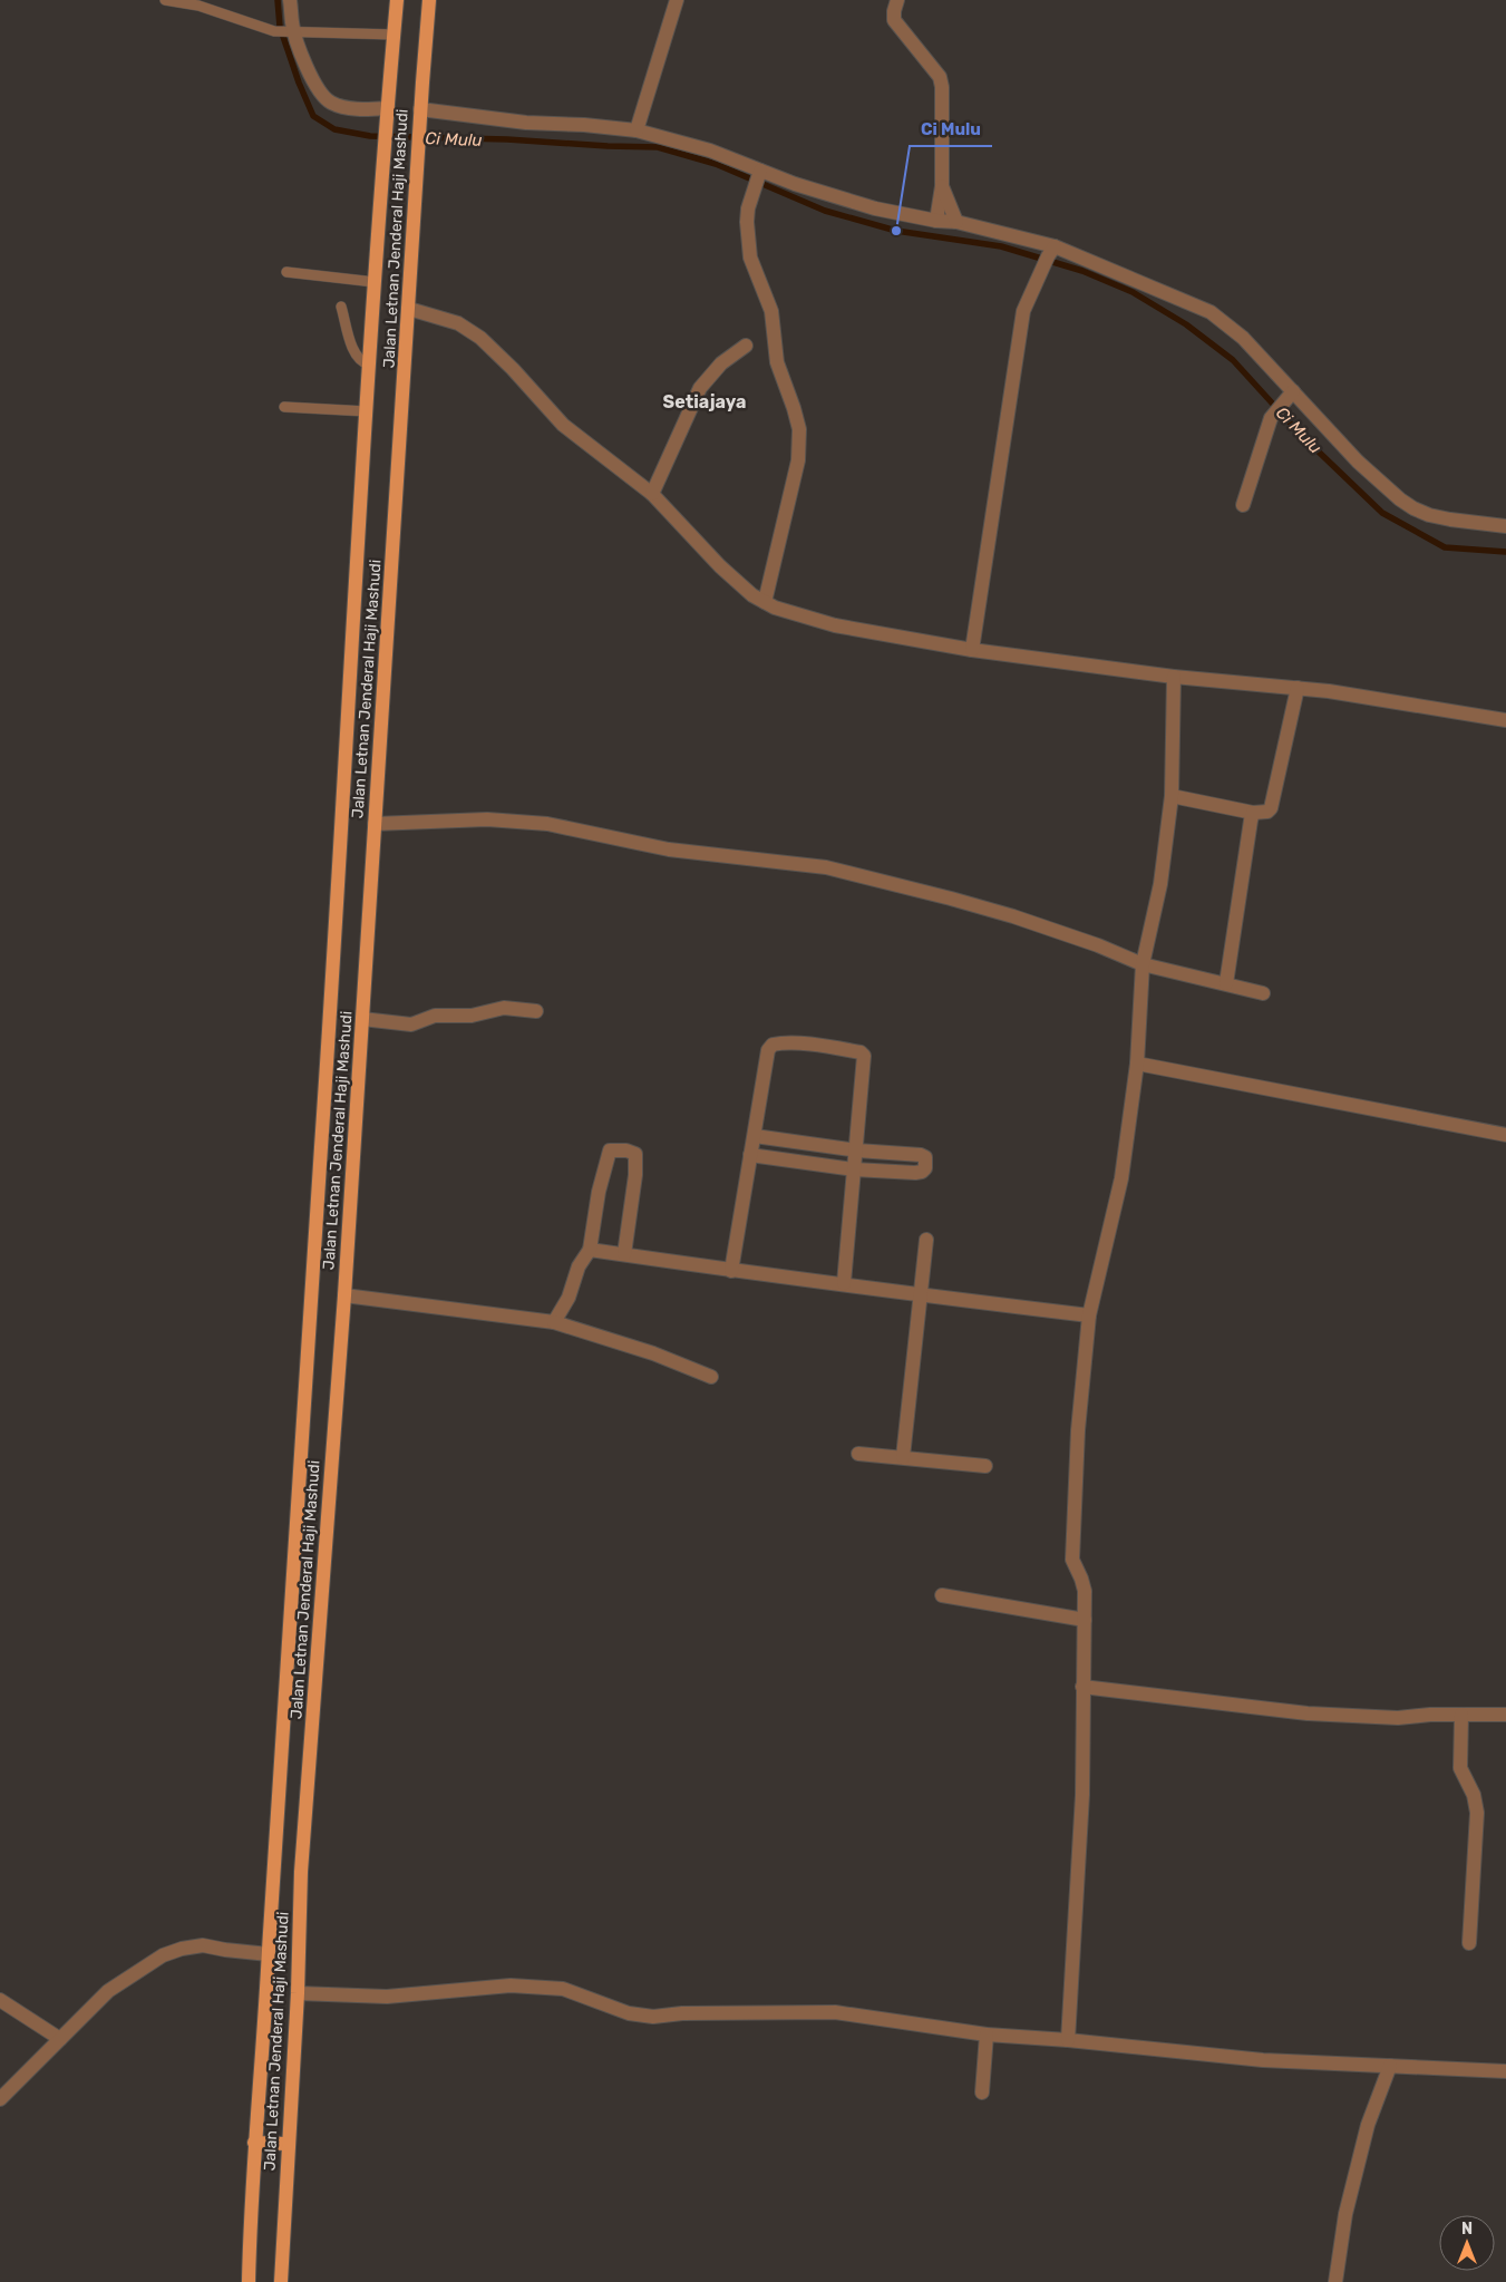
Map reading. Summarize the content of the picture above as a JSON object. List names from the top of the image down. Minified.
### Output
{"streets":{"main road":["Jalan Letnan Jenderal Haji Mashudi"]},"districts":["Setiajaya"],"water":["Ci Mulu"],"places":["Ci Mulu"],"north":"top"}
